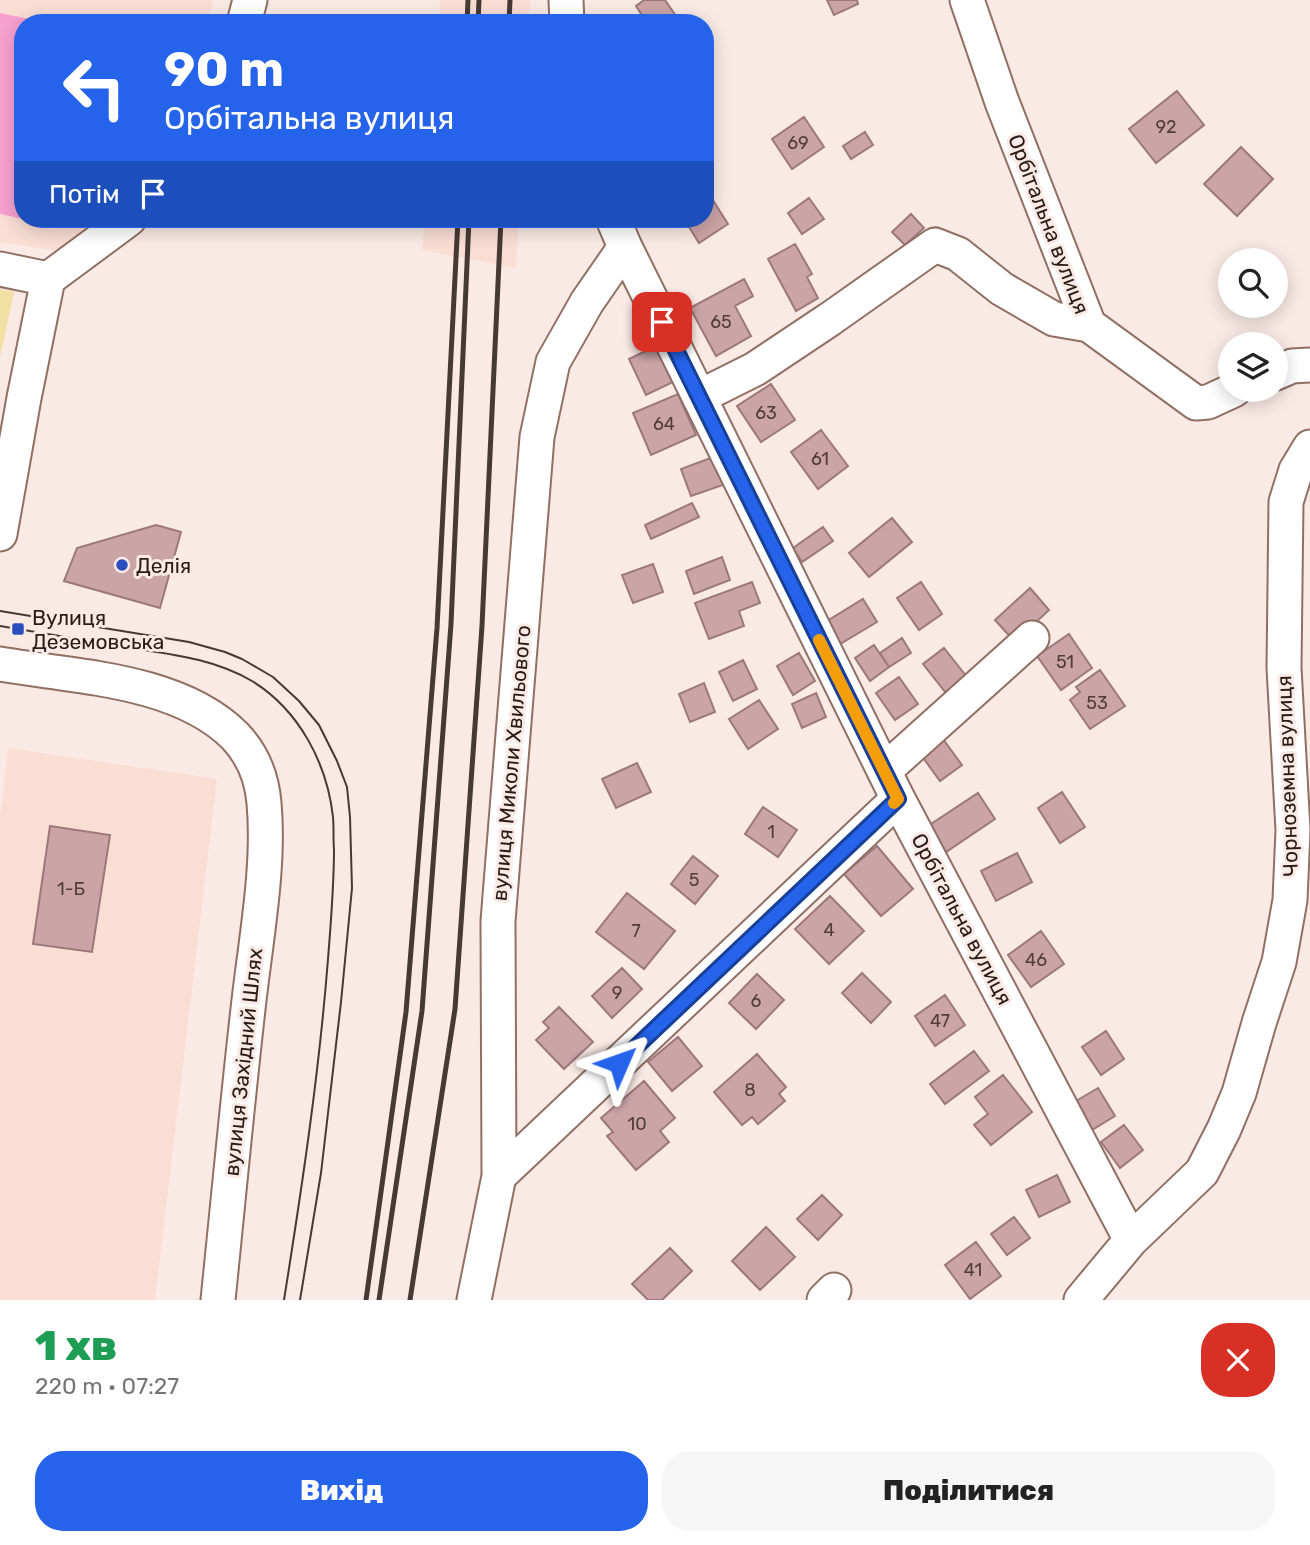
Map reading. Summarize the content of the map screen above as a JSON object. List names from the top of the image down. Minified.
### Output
{"streets":{"street":["Орбітальна вулиця","вулиця Миколи Хвильового","Чорноземна вулиця","вулиця Західний Шлях"]},"crossings":[["Орбітальна вулиця","вулиця Миколи Хвильового"],["Орбітальна вулиця","Чорноземна вулиця"]],"places":{"other":["Делія"],"transit":["Вулиця Деземовська"]},"house_numbers":["92","69","65","63","64","61","51","53","1","5","1-Б","4","7","46","9","6","47","8","10","41"],"page":{"turn":["90 m","Орбітальна вулиця"],"then":"Потім","heading":["1 хв","220 m · 07:27"],"buttons":["Вихід","Поділитися"]}}
